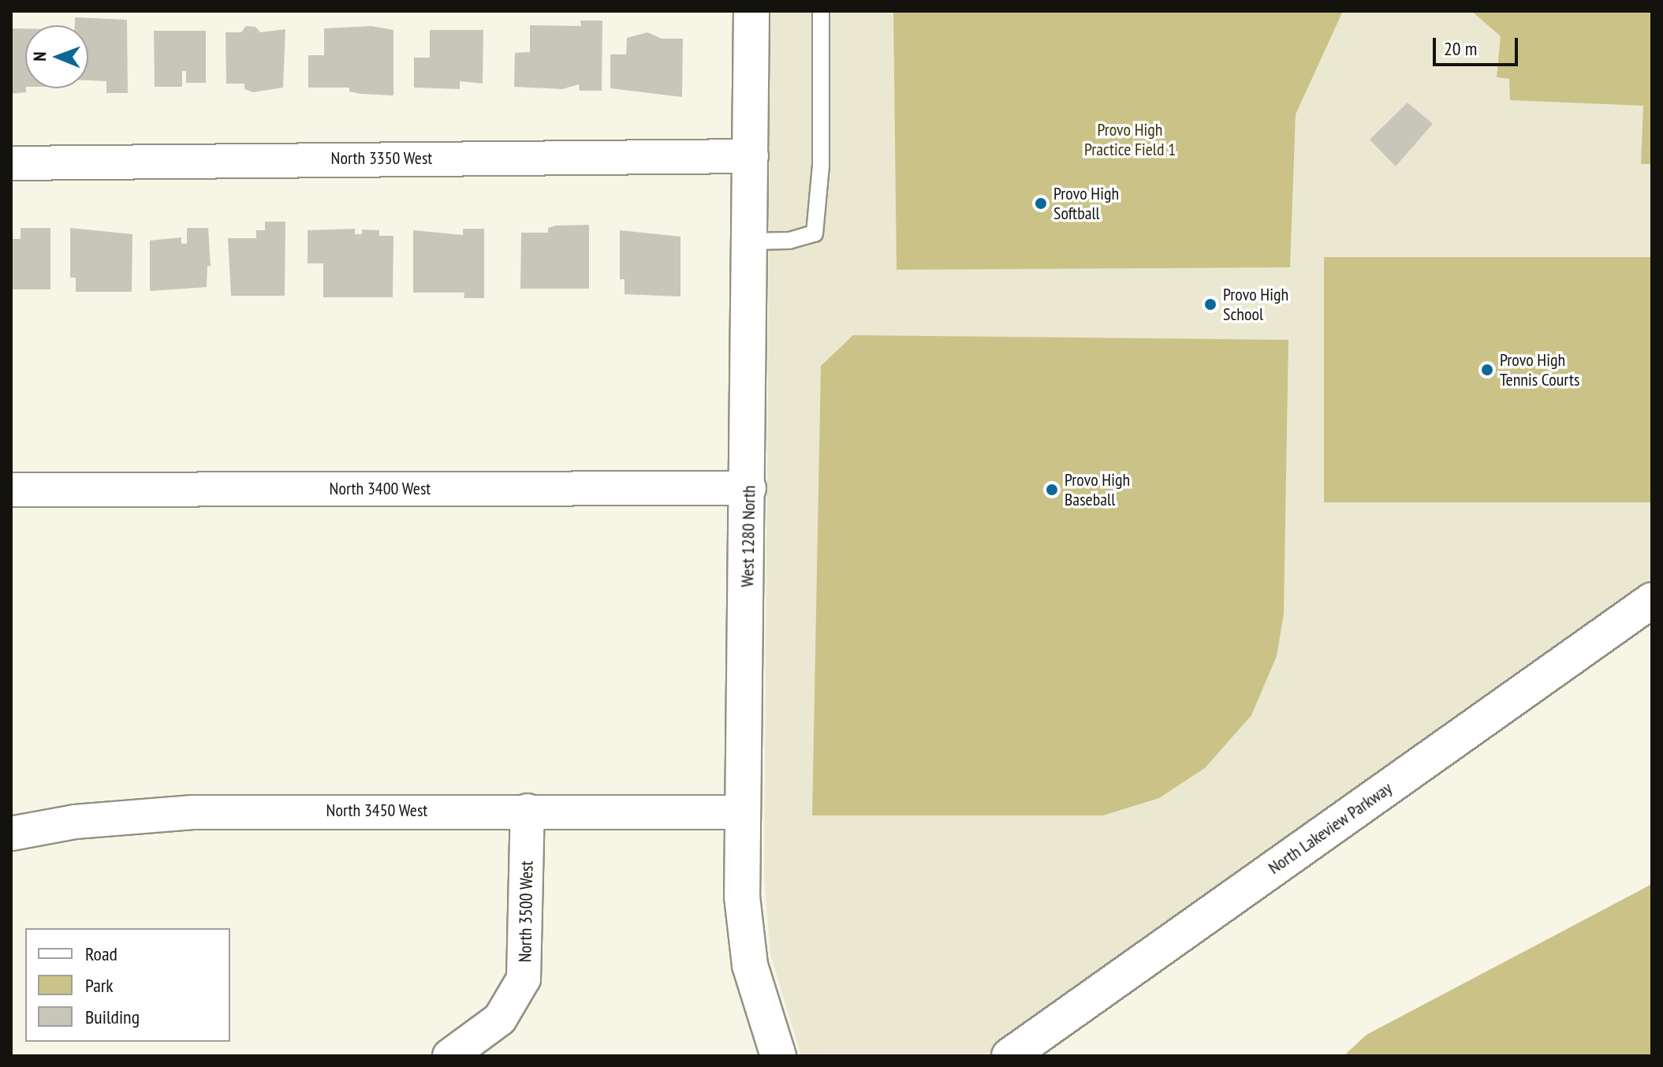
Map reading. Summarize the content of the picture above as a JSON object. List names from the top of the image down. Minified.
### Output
{"streets":{"street":["North 3350 West","North 3400 West","West 1280 North","North 3450 West","North Lakeview Parkway","North 3500 West"]},"crossings":[["North 3350 West","West 1280 North"],["North 3400 West","West 1280 North"],["West 1280 North","North 3450 West"],["North 3450 West","North 3500 West"]],"parks":["Provo High Practice Field 1"],"places":["Provo High Softball","Provo High School","Provo High Tennis Courts","Provo High Baseball"],"legend":["Road","Park","Building"],"scale_bar":"20 m","north":"left"}
